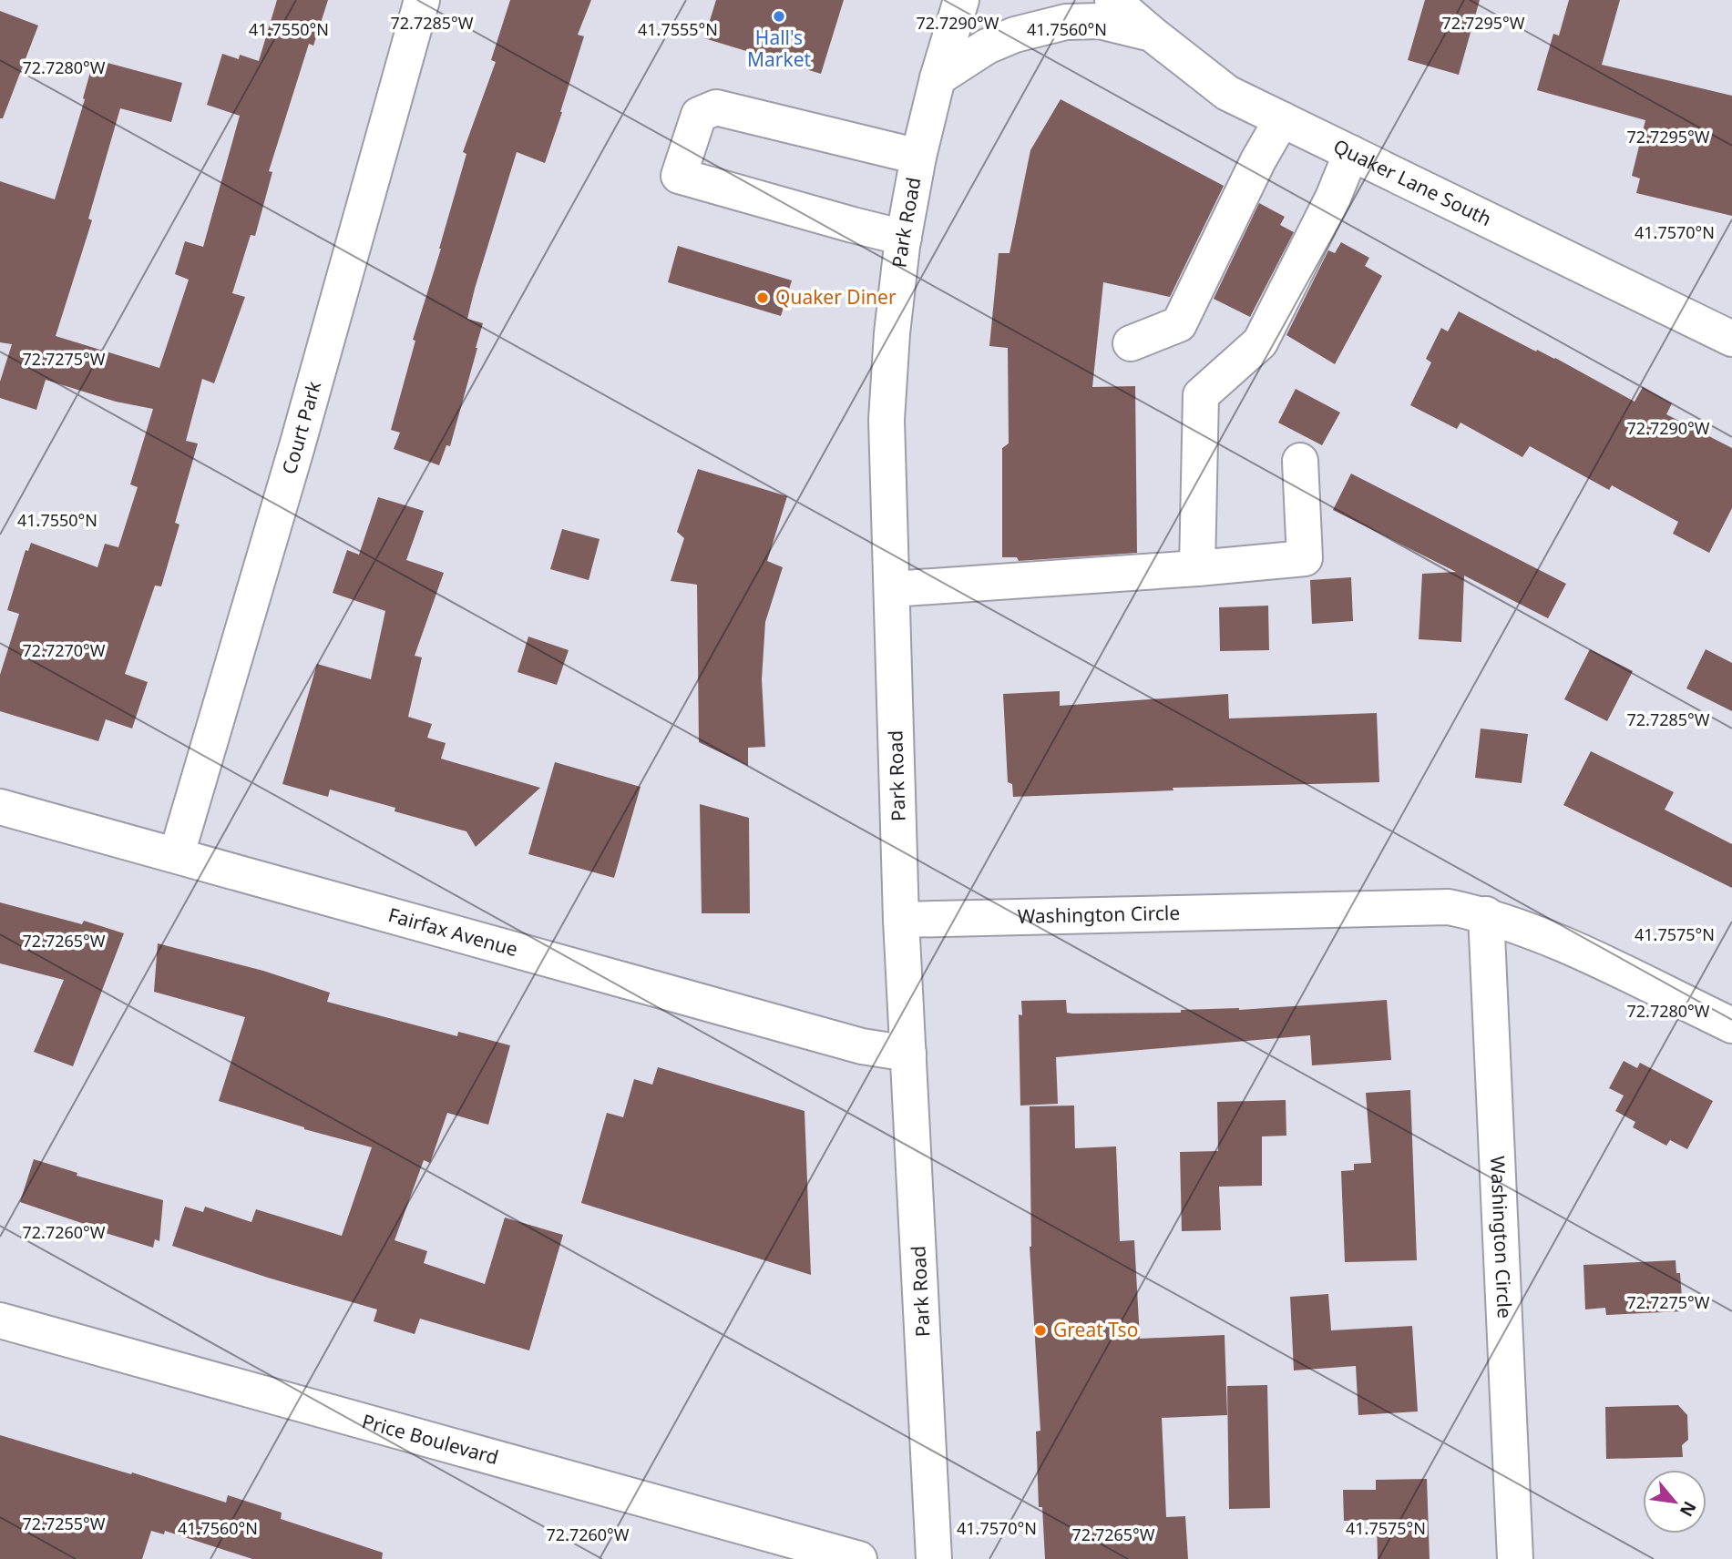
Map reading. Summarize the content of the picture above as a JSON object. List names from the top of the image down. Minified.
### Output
{"streets":{"street":["Quaker Lane South","Park Road","Court Park","Washington Circle","Fairfax Avenue","Price Boulevard"]},"crossings":[["Park Road","Washington Circle"],["Park Road","Fairfax Avenue"],["Court Park","Fairfax Avenue"]],"places":["Hall's Market","Quaker Diner","Great Tso"],"north":"bottom right","coordinates":["72.7285°W","72.7290°W","72.7295°W","41.7550°N","41.7555°N","41.7560°N","72.7280°W","41.7570°N","72.7275°W","72.7270°W","41.7575°N","72.7265°W","72.7260°W","72.7255°W"]}
